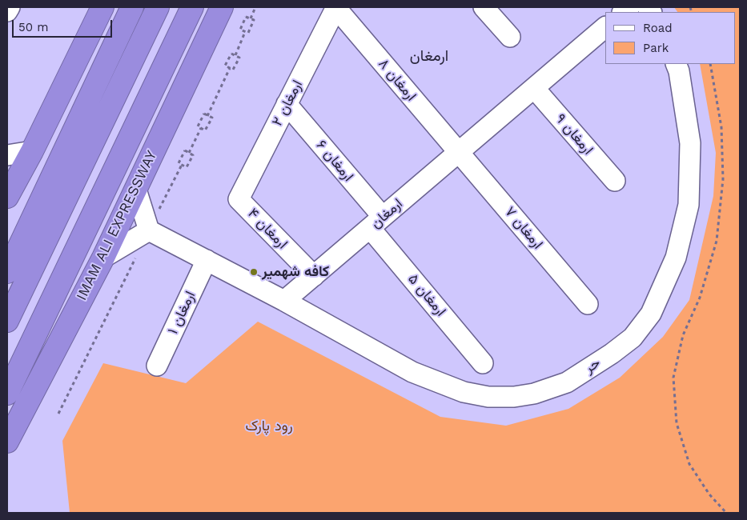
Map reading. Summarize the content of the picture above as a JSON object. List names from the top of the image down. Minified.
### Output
{"streets":{"highway":["IMAM ALI EXPRESSWAY"],"street":["ارمغان ۸","ارمغان ۲","ارمغان ۹","ارمغان ۶","ارمغان","ارمغان ۷","ارمغان ۴","ارمغان ۵","ارمغان ۱","حر"]},"crossings":[["ارمغان ۸","ارمغان ۲"],["ارمغان ۸","ارمغان"],["ارمغان ۸","ارمغان ۷"],["ارمغان ۲","ارمغان ۶"],["ارمغان ۲","ارمغان ۴"],["ارمغان ۹","ارمغان"],["ارمغان ۶","ارمغان"],["ارمغان ۶","ارمغان ۵"],["ارمغان","ارمغان ۷"],["ارمغان","ارمغان ۴"],["ارمغان","ارمغان ۵"],["ارمغان","حر"]],"districts":["ارمغان"],"parks":["رود پارک"],"places":["كافه شهمير"],"legend":["Road","Park"],"scale_bar":"50 m"}
